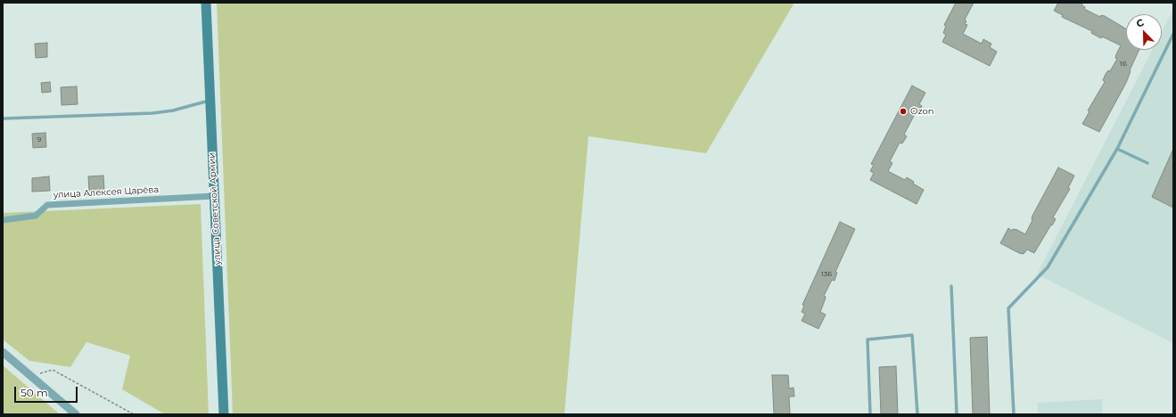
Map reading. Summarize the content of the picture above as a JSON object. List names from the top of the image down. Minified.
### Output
{"streets":{"main road":["улица Советской Армии"],"street":["улица Алексея Царёва"]},"crossings":[["улица Алексея Царёва","улица Советской Армии"]],"places":["Ozon"],"house_numbers":["16","9","136"],"scale_bar":"50 m","north":"top left"}
